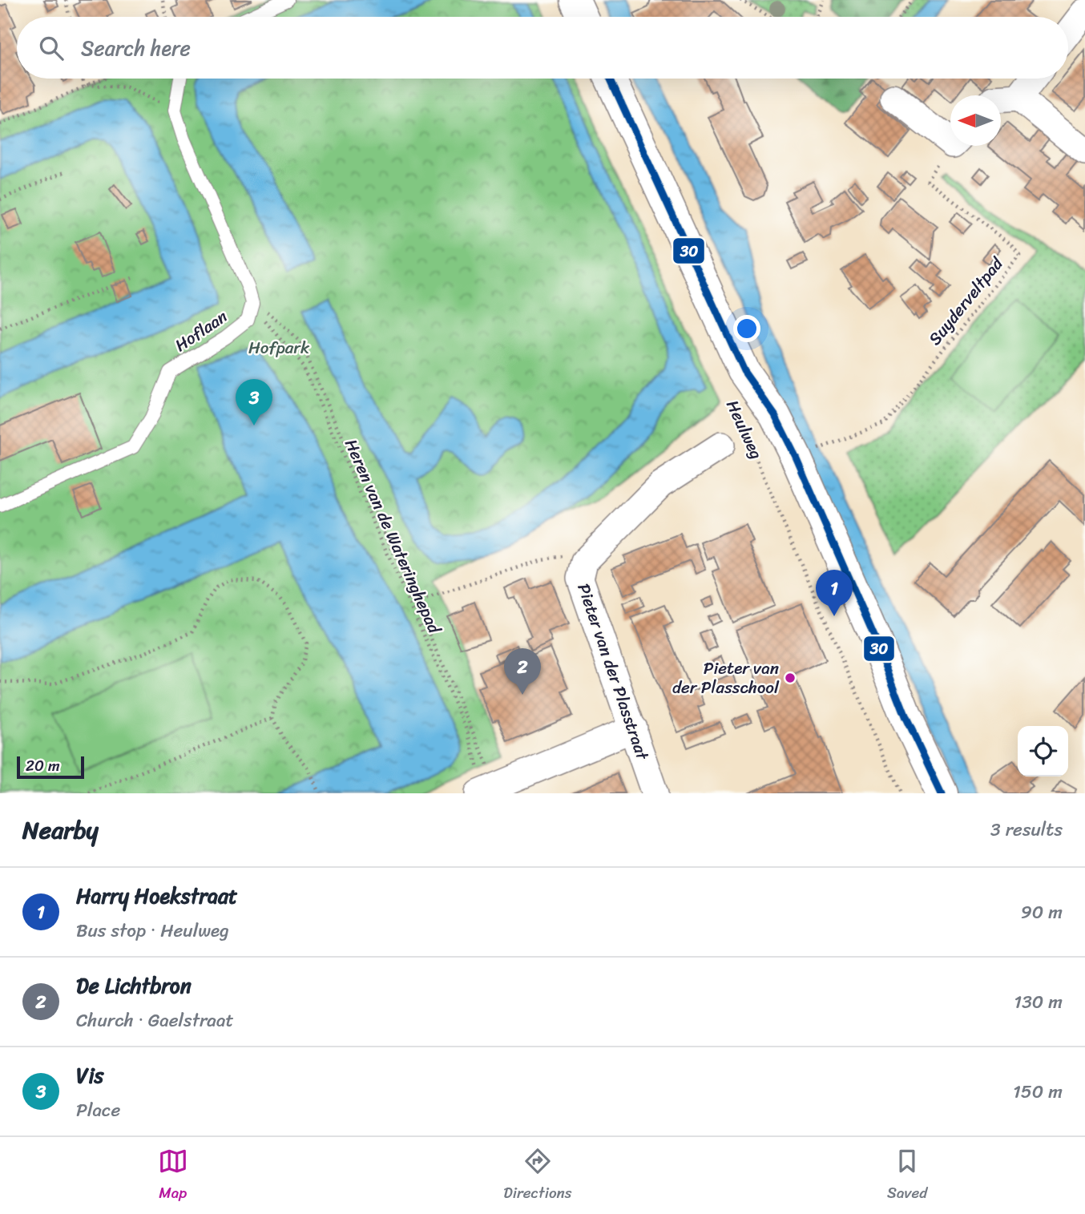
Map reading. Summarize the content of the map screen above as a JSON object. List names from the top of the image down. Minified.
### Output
{"streets":{"main road":["Heulweg"],"street":["Pieter van der Plasstraat"],"lane":["Hoflaan"],"path":["Suyderveltpad","Heren van de Wateringhepad"]},"crossings":[["Hoflaan","Heren van de Wateringhepad"]],"parks":["Hofpark"],"places":["Pieter van der Plasschool"],"lines":["transit line 30"],"scale_bar":"20 m","north":"left","page":{"search":"Search here","pins":["3","1","2"],"scale":"20 m","heading":["Nearby","3 results"],"list":[{"mark":"1","name":"Harry Hoekstraat","note":"Bus stop · Heulweg","value":"90 m"},{"mark":"2","name":"De Lichtbron","note":"Church · Gaelstraat","value":"130 m"},{"mark":"3","name":"Vis","note":"Place","value":"150 m"}],"nav":["Map","Directions","Saved"]}}
